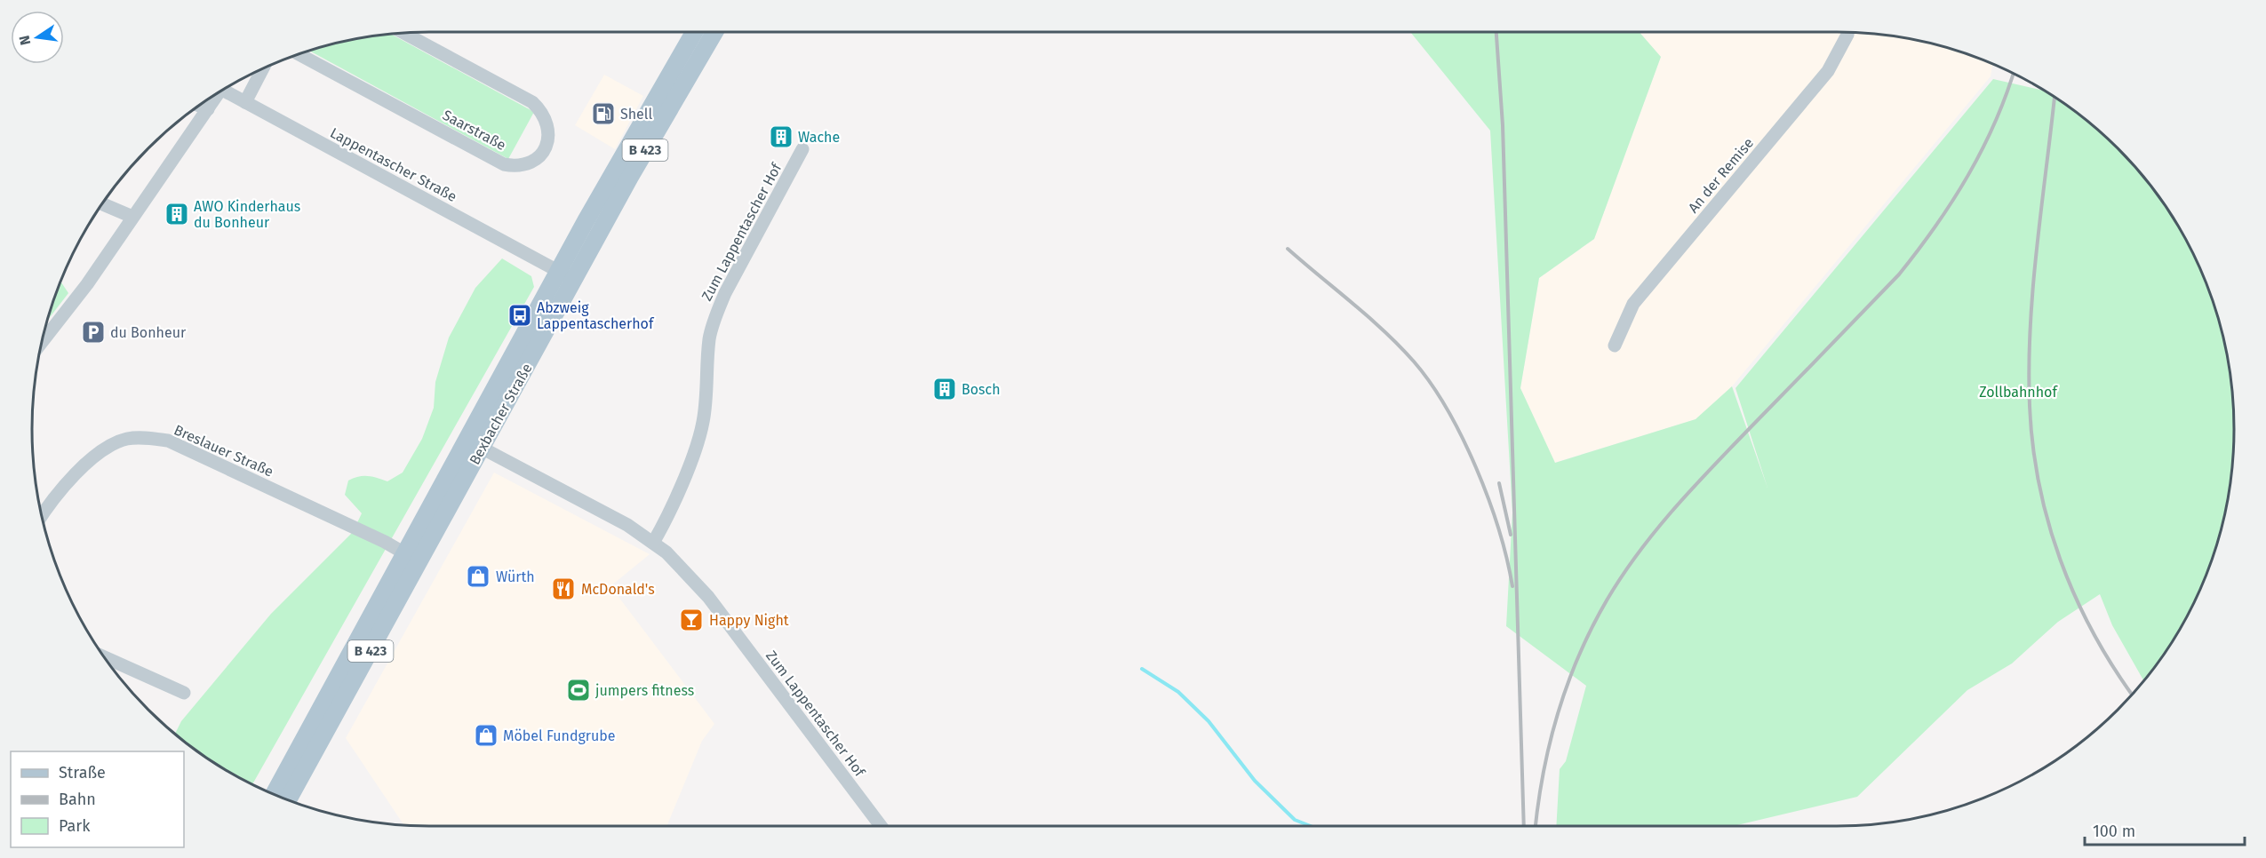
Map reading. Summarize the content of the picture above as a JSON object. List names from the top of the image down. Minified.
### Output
{"streets":{"main road":["B 423","Bexbacher Straße"],"street":["Saarstraße","Lappentascher Straße","An der Remise","Zum Lappentascher Hof","Breslauer Straße"]},"crossings":[["Lappentascher Straße","Bexbacher Straße"],["Zum Lappentascher Hof","Bexbacher Straße"],["Bexbacher Straße","Breslauer Straße"]],"parks":["Zollbahnhof"],"places":{"fuel station":["Shell"],"building":["Wache","AWO Kinderhaus du Bonheur","Bosch"],"bus stop":["Abzweig Lappentascherhof"],"parking":["du Bonheur"],"shop":["Würth","Möbel Fundgrube"],"restaurant":["McDonald's"],"bar":["Happy Night"],"sports":["jumpers fitness"]},"legend":["Straße","Bahn","Park"],"scale_bar":"100 m","north":"left"}
